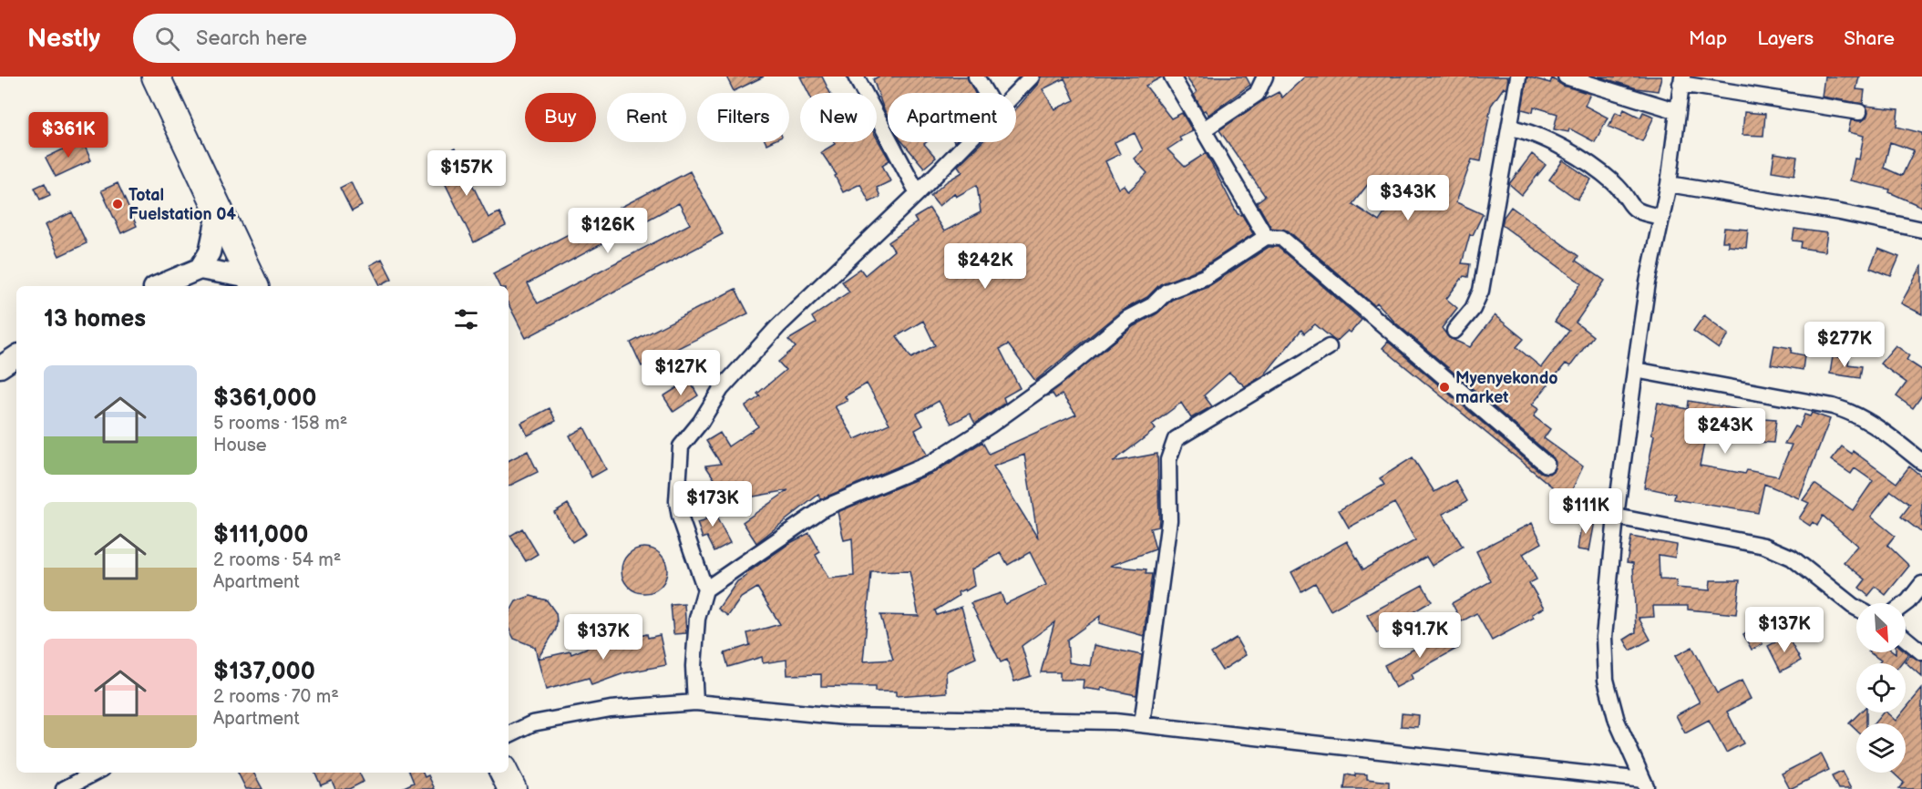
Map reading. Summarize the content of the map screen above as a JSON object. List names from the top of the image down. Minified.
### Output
{"places":["Total Fuelstation 04","Myenyekondo market"],"north":"bottom right","page":{"header":"Nestly","search":"Search here","nav":["Map","Layers","Share"],"chip":["Buy","Rent","Filters","New","Apartment"],"price":["$361K","$157K","$343K","$126K","$242K","$277K","$127K","$243K","$173K","$111K","$137K","$91.7K","$137K"],"heading":"13 homes","list":[{"name":"$361,000","note":"5 rooms · 158 m² · House"},{"name":"$111,000","note":"2 rooms · 54 m² · Apartment"},{"name":"$137,000","note":"2 rooms · 70 m² · Apartment"}]}}
